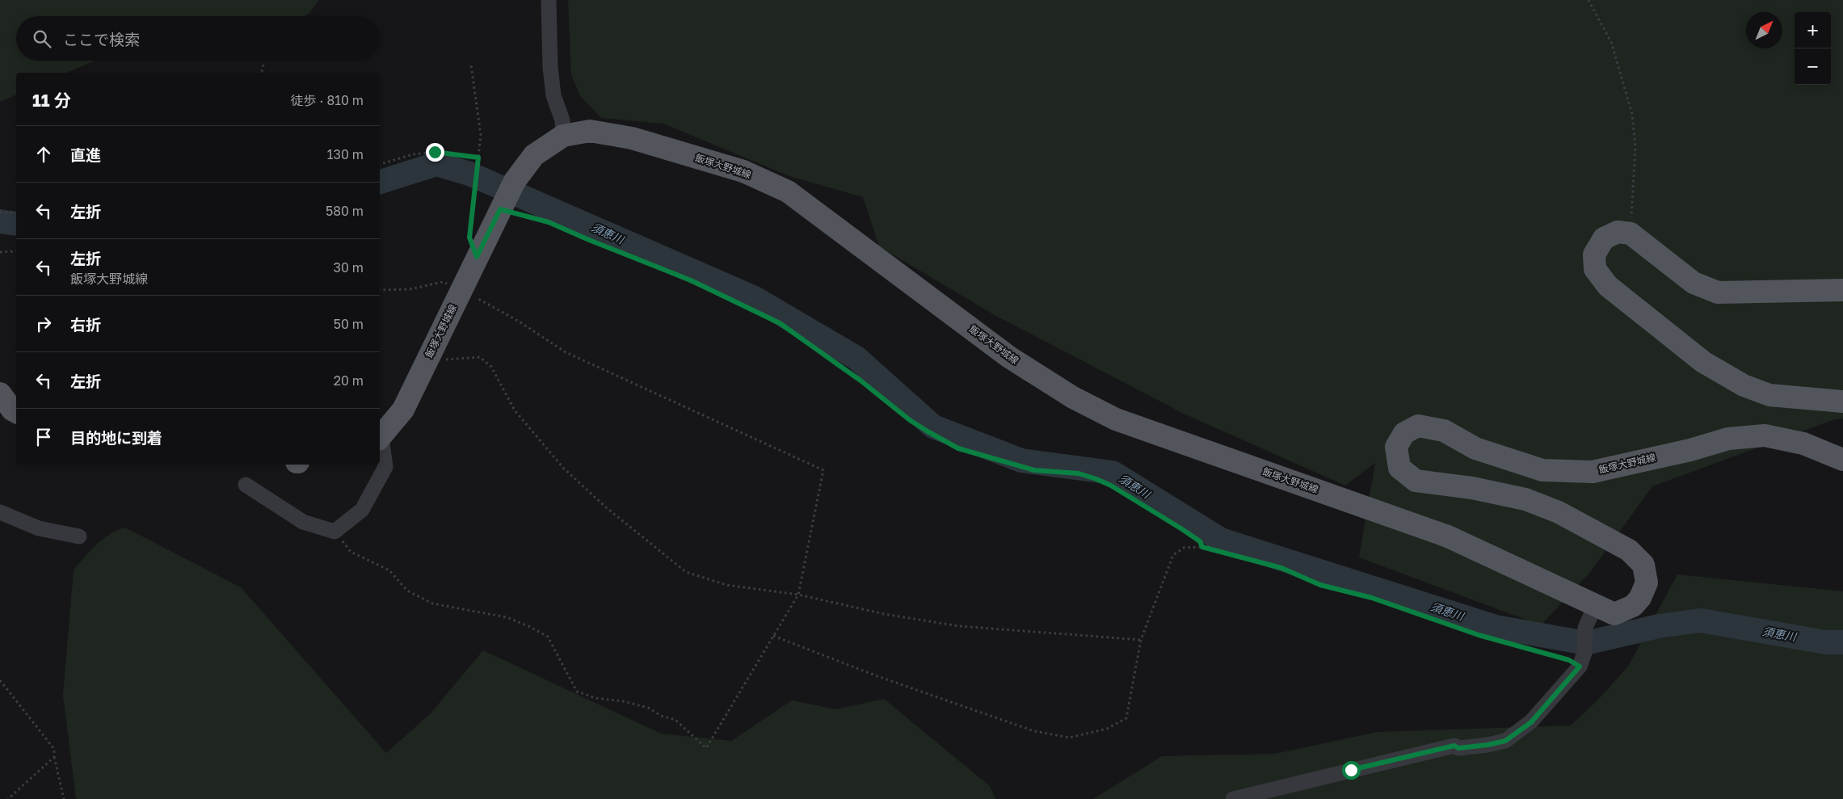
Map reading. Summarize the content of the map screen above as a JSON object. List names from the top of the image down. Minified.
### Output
{"streets":{"main road":["飯塚大野城線"]},"water":["須恵川"],"north":"top right","page":{"map_buttons":["+","−"],"search":"ここで検索","heading":["11 分","徒歩 · 810 m"],"list":[["直進","130 m"],["左折","580 m"],["左折","飯塚大野城線","30 m"],["右折","50 m"],["左折","20 m"],"目的地に到着"]}}
